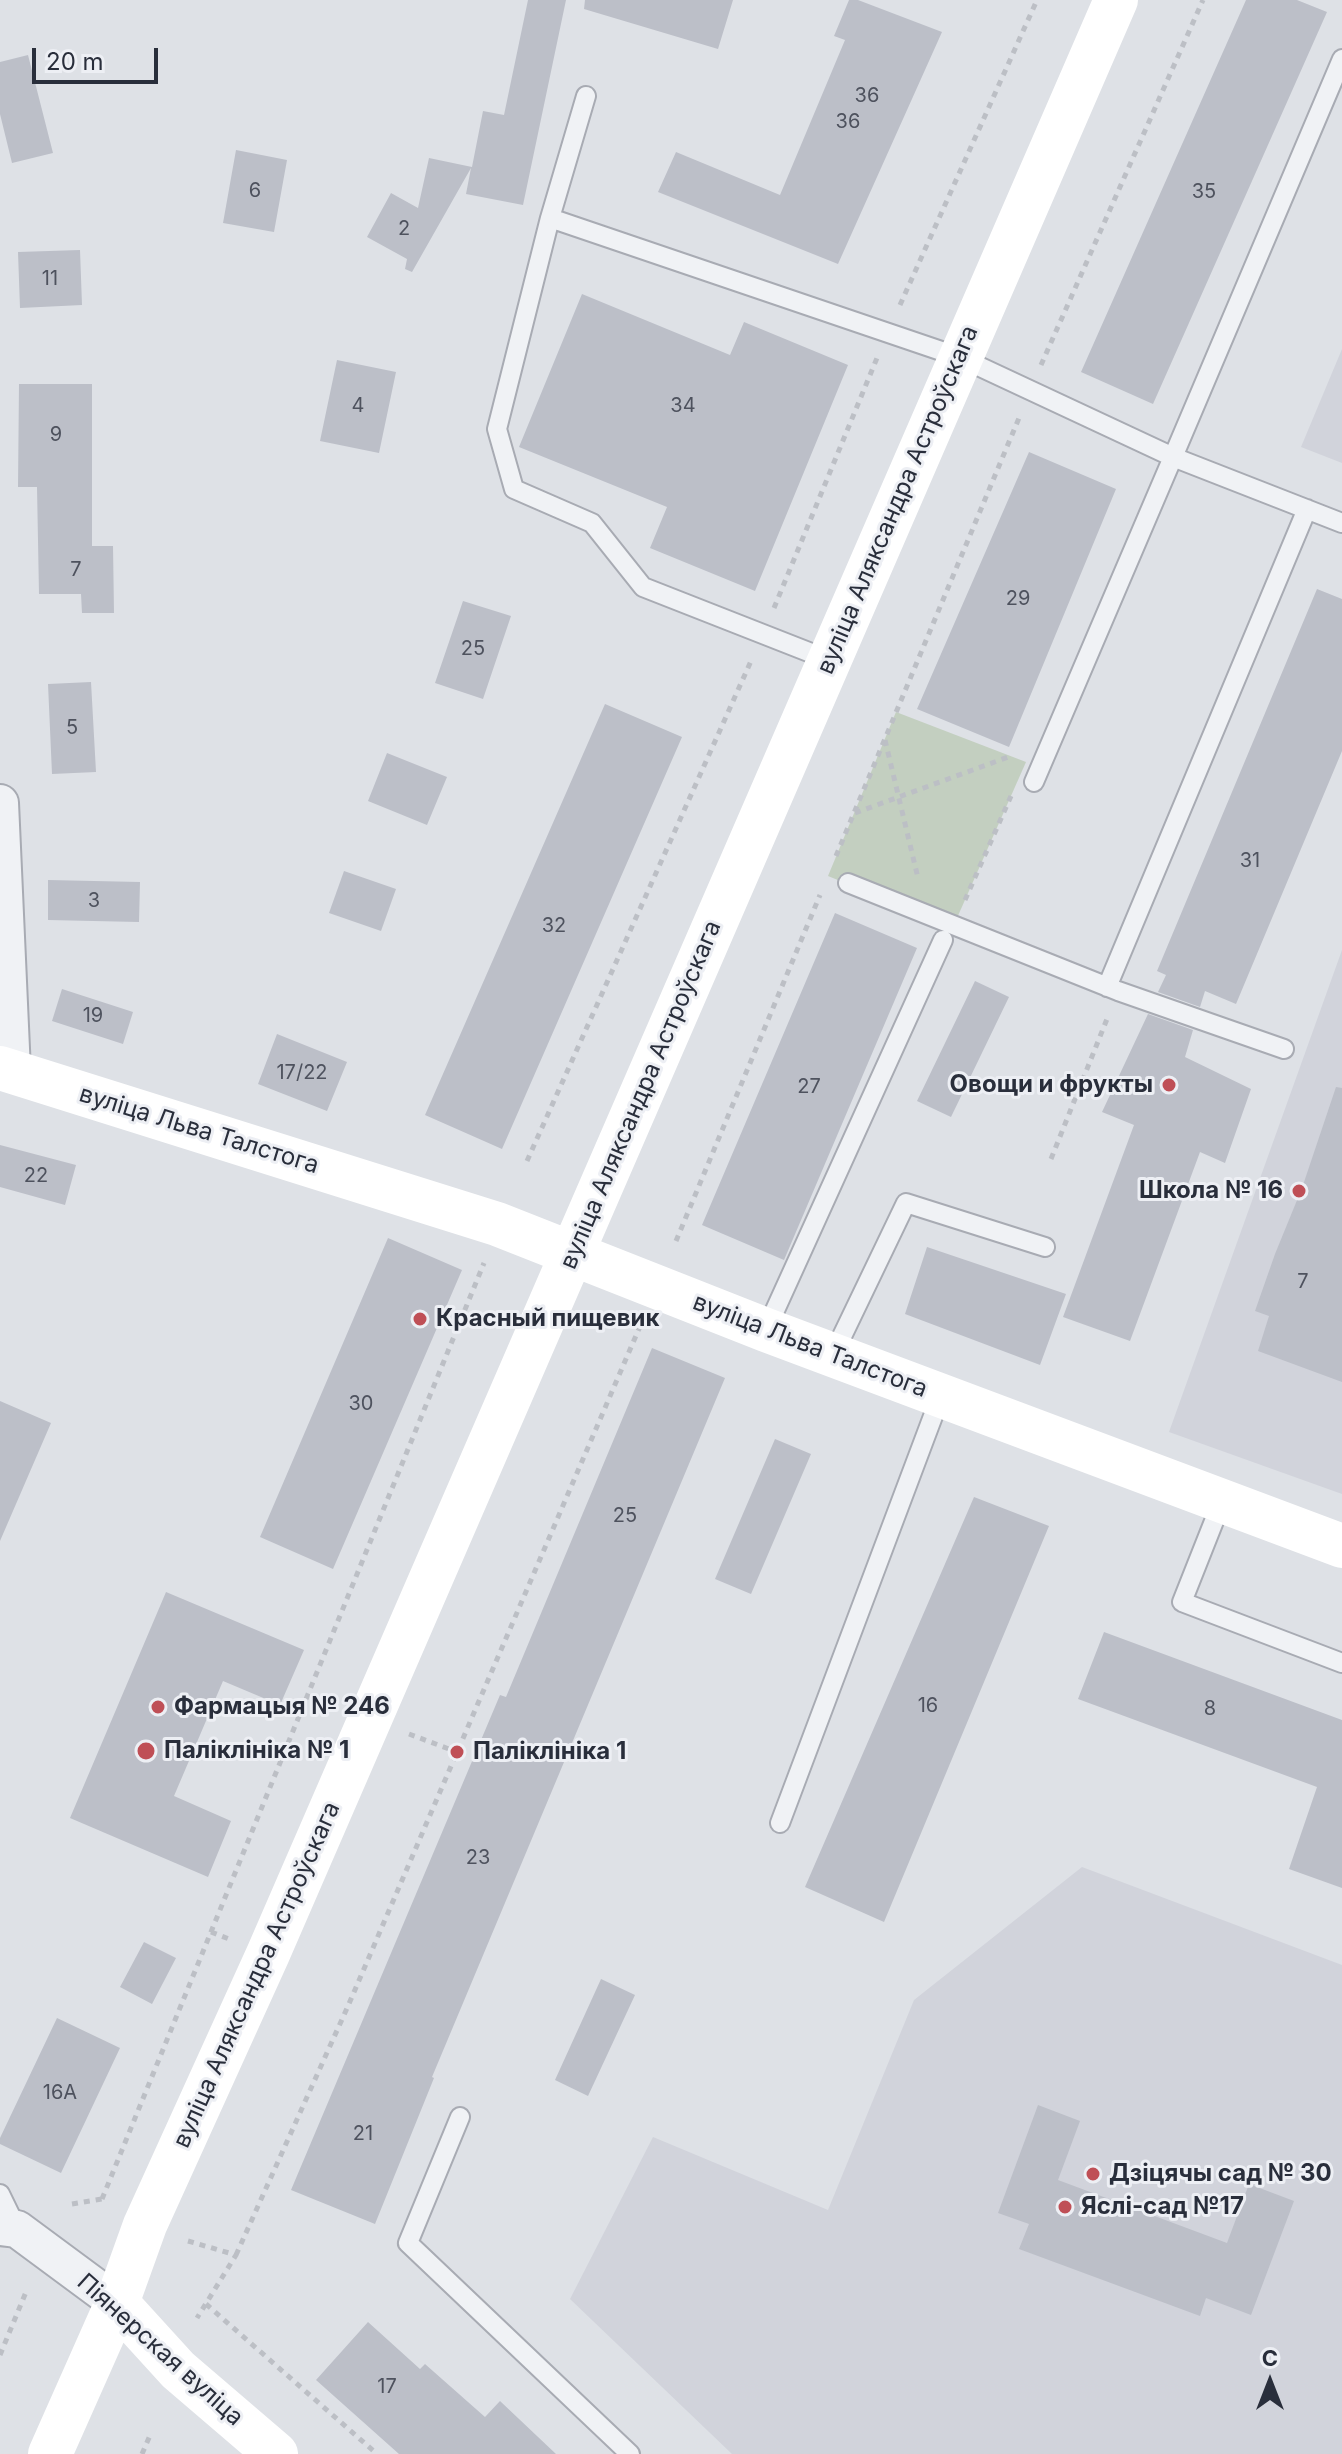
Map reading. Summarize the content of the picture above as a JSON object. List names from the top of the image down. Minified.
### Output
{"streets":{"street":["вуліца Аляксандра Астроўскага","вуліца Льва Талстога","Піянерская вуліца"]},"crossings":[["вуліца Аляксандра Астроўскага","вуліца Льва Талстога"],["вуліца Аляксандра Астроўскага","Піянерская вуліца"]],"places":["Овощи и фрукты","Школа № 16","Красный пищевик","Фармацыя № 246","Паліклініка № 1","Паліклініка 1","Дзіцячы сад № 30","Яслі-сад №17"],"house_numbers":["36","36","6","35","2","11","4","34","9","7","29","25","5","31","3","32","19","17/22","27","22","7","30","25","16","8","23","16А","21","17"],"scale_bar":"20 m","north":"top"}
